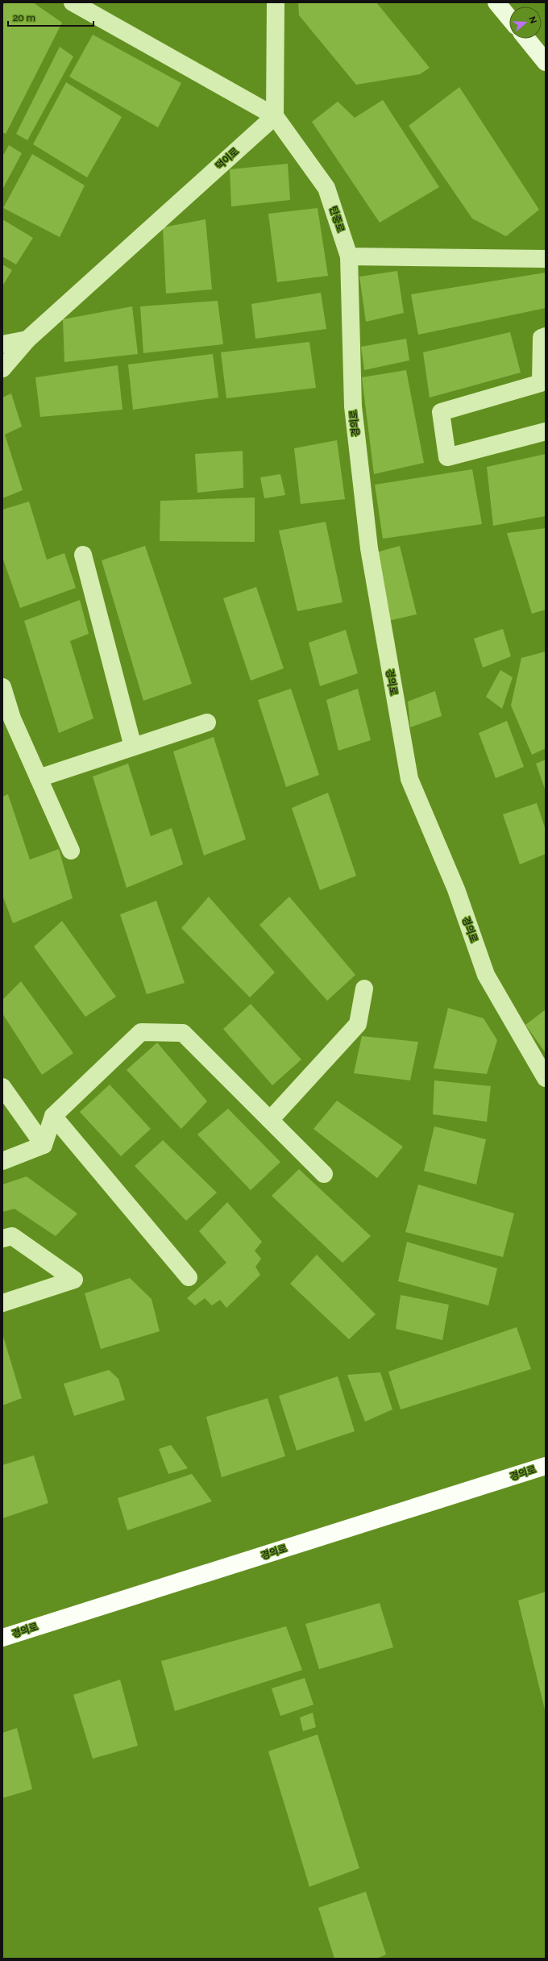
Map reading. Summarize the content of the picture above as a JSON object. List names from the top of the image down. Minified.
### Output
{"streets":{"main road":["경의로"],"street":["덕이로","탄중로"]},"crossings":[["덕이로","탄중로"],["탄중로","경의로"]],"scale_bar":"20 m","north":"right"}
